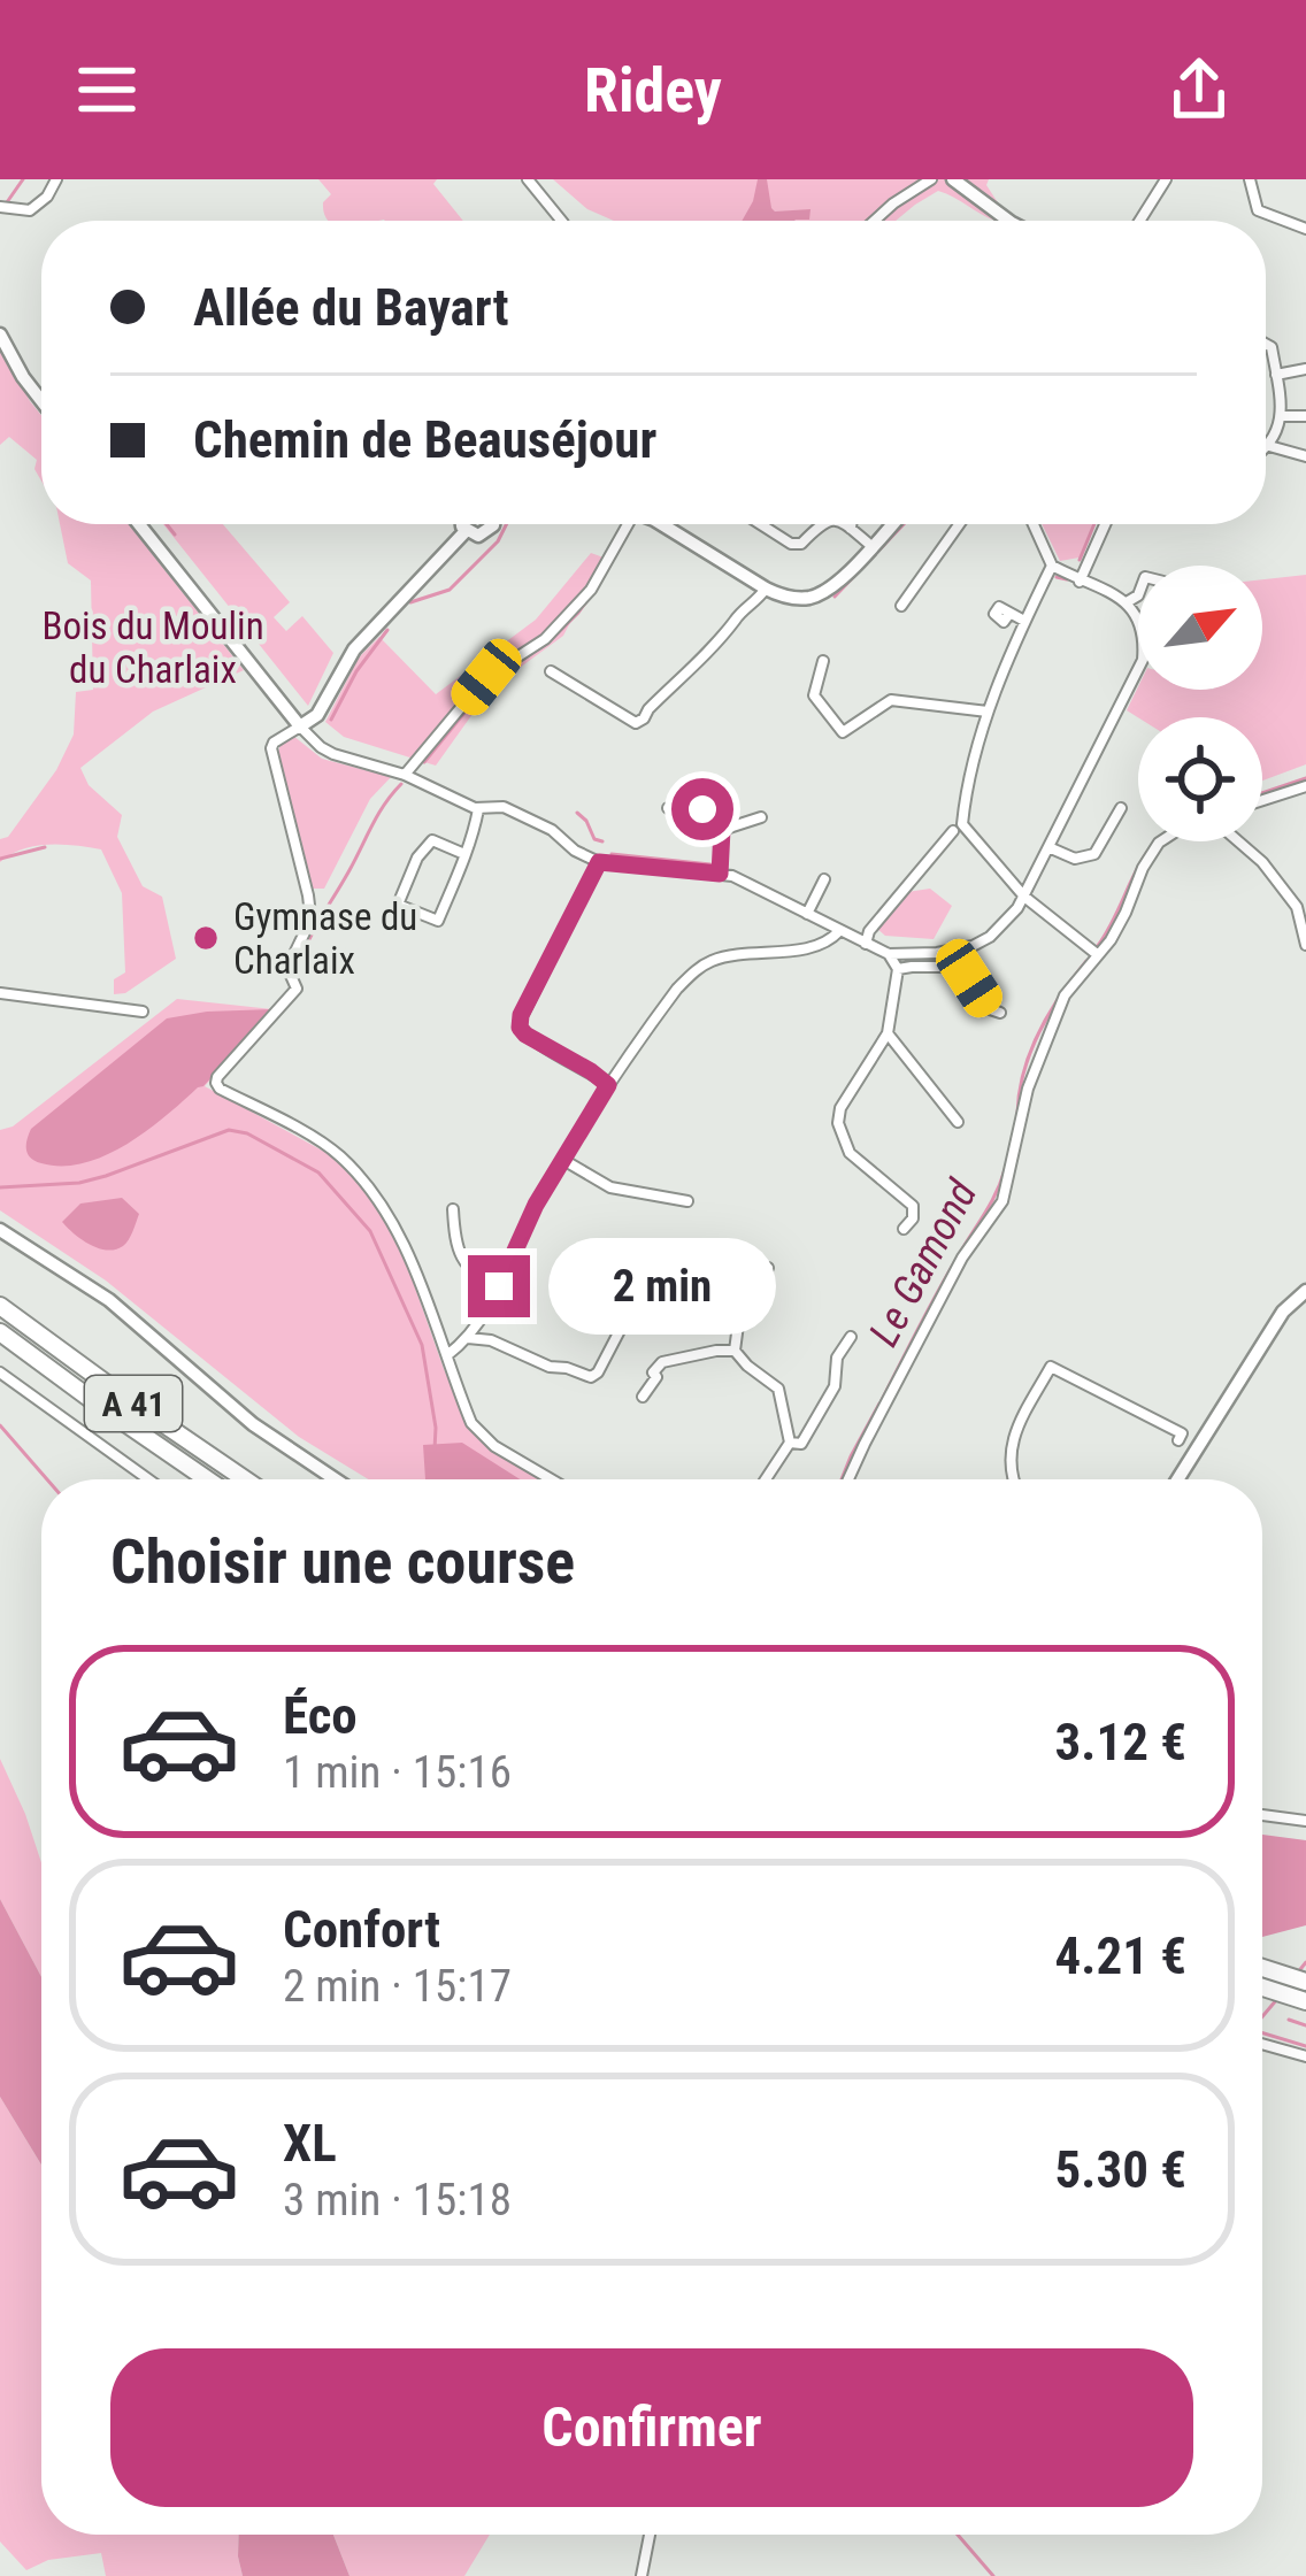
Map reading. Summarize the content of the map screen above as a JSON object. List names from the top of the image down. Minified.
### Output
{"streets":{"highway":["A 41"]},"water":["Le Gamond"],"parks":["Bois du Moulin du Charlaix"],"places":["Gymnase du Charlaix"],"north":"top right","page":{"header":"Ridey","banner":["Allée du Bayart","Chemin de Beauséjour"],"bubble":"2 min","heading":"Choisir une course","list":[{"name":"Éco","note":"1 min · 15:16","value":"3.12 €"},{"name":"Confort","note":"2 min · 15:17","value":"4.21 €"},{"name":"XL","note":"3 min · 15:18","value":"5.30 €"}],"buttons":"Confirmer"}}
